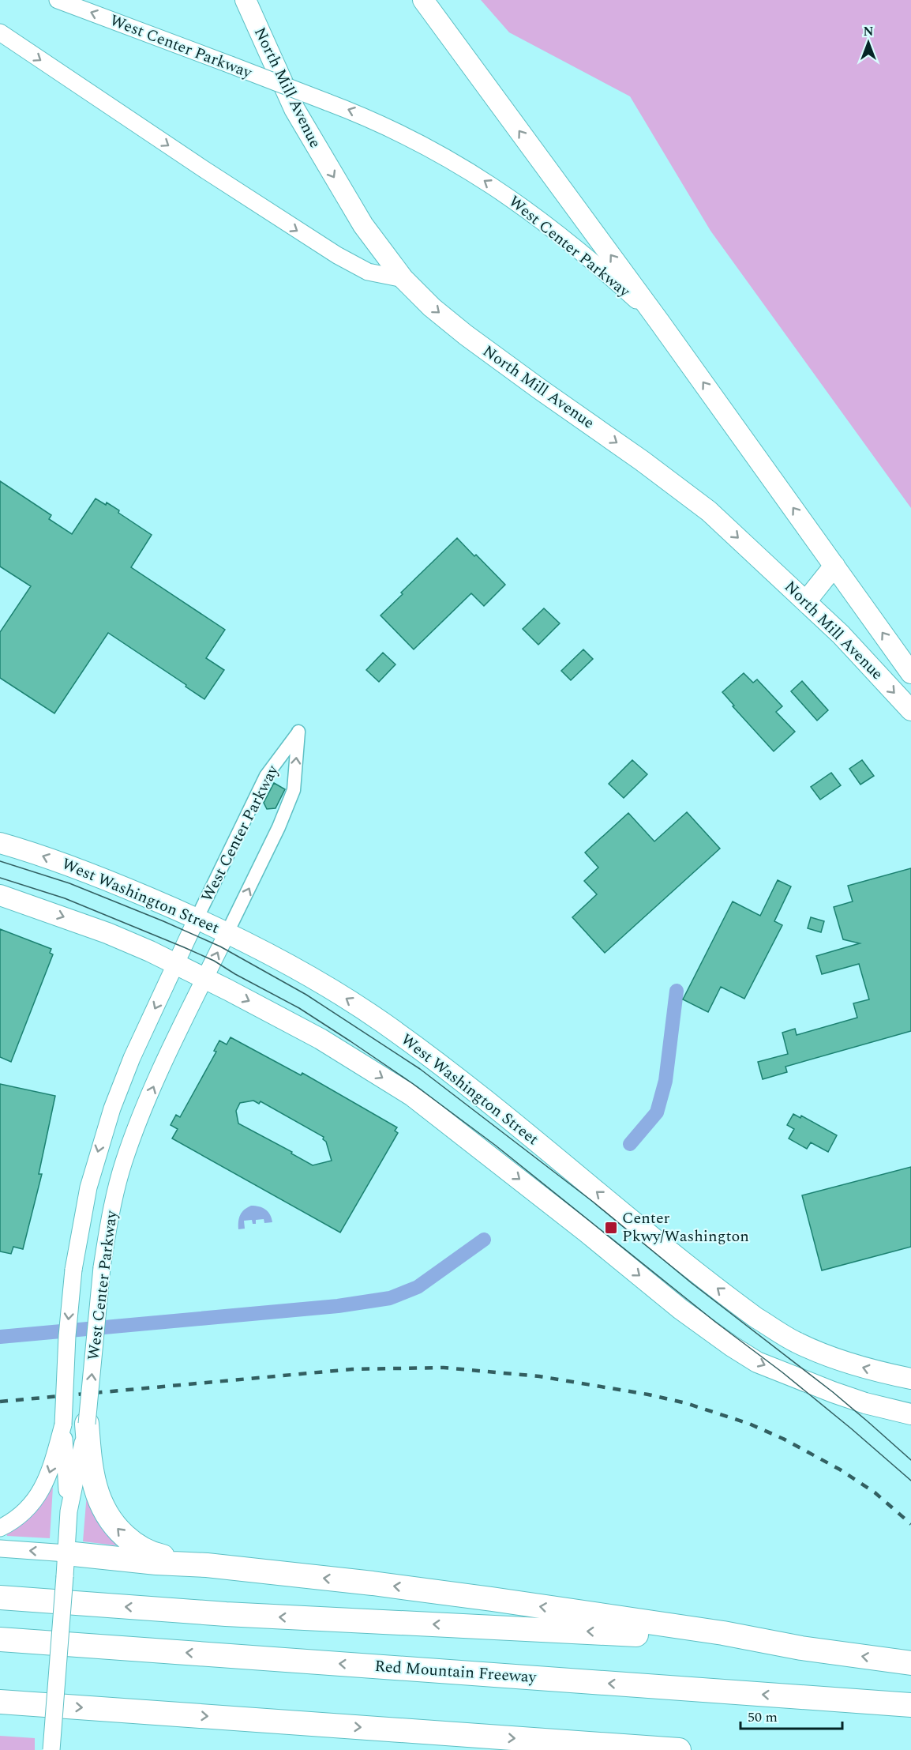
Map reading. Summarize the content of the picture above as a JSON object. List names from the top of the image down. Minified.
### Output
{"streets":{"highway":["Red Mountain Freeway"],"main road":["North Mill Avenue","West Washington Street"],"street":["West Center Parkway"]},"crossings":[["West Center Parkway","North Mill Avenue"],["West Center Parkway","West Washington Street"]],"places":{"transit":["Center Pkwy/Washington"]},"scale_bar":"50 m","north":"top"}
